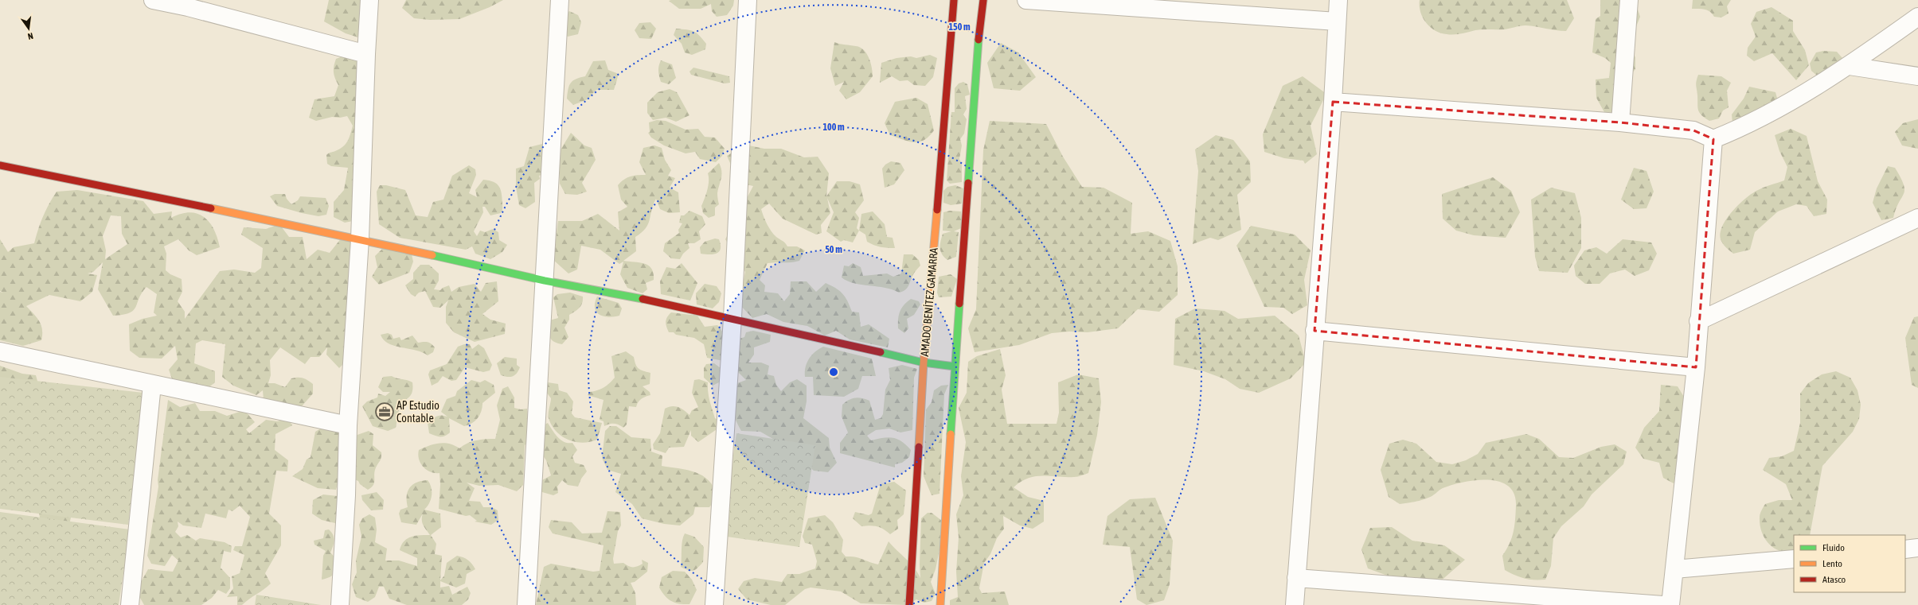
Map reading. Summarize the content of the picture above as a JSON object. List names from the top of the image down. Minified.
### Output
{"streets":{"main road":["AMADO BENÍTEZ GAMARRA"]},"places":{"office":["AP Estudio Contable"]},"legend":["Fluido","Lento","Atasco"],"north":"bottom","rings":["150 m","100 m","50 m"]}
